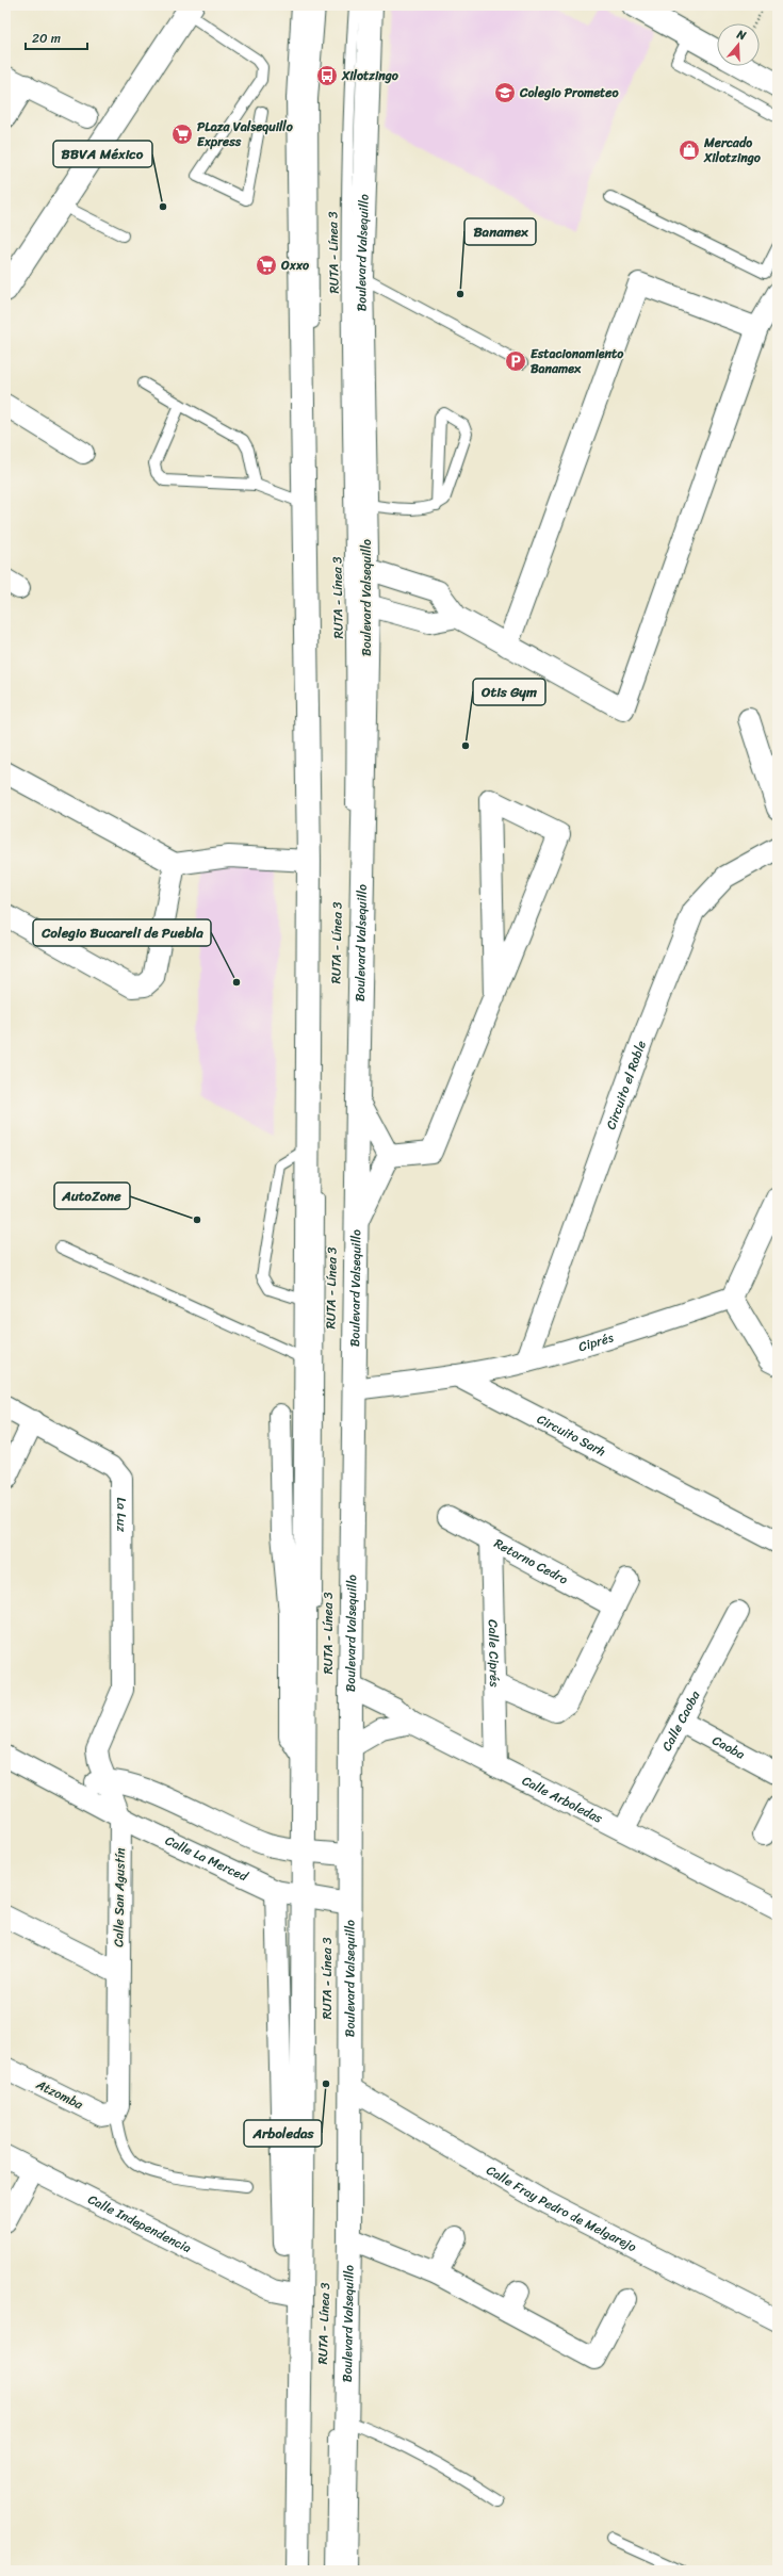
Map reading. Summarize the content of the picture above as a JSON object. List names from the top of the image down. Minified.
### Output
{"streets":{"main road":["Boulevard Valsequillo"],"street":["Circuito el Roble","Ciprés","Circuito Sarh","La Luz","Retorno Cedro","Calle Ciprés","Calle Caoba","Caoba","Calle Arboledas","Calle La Merced","Calle San Agustín","Atzomba","Calle Fray Pedro de Melgarejo","Calle Independencia"],"lane":["RUTA - Línea 3"]},"crossings":[["RUTA - Línea 3","Boulevard Valsequillo"],["RUTA - Línea 3","Calle La Merced"],["Boulevard Valsequillo","Calle Arboledas"],["Boulevard Valsequillo","Calle La Merced"],["Boulevard Valsequillo","Calle Fray Pedro de Melgarejo"],["Circuito el Roble","Ciprés"],["Ciprés","Circuito Sarh"],["La Luz","Calle San Agustín"],["Retorno Cedro","Calle Ciprés"],["Calle Ciprés","Calle Arboledas"],["Calle Caoba","Caoba"],["Calle Caoba","Calle Arboledas"],["Calle La Merced","Calle San Agustín"],["Calle San Agustín","Atzomba"]],"places":{"bus stop":["Xilotzingo"],"school or university":["Colegio Prometeo"],"supermarket":["PLaza Valsequillo Express","Oxxo"],"shop":["Mercado Xilotzingo"],"other":["BBVA México","Banamex","Otis Gym","Colegio Bucareli de Puebla","AutoZone","Arboledas"],"parking":["Estacionamiento Banamex"]},"scale_bar":"20 m","north":"top"}
